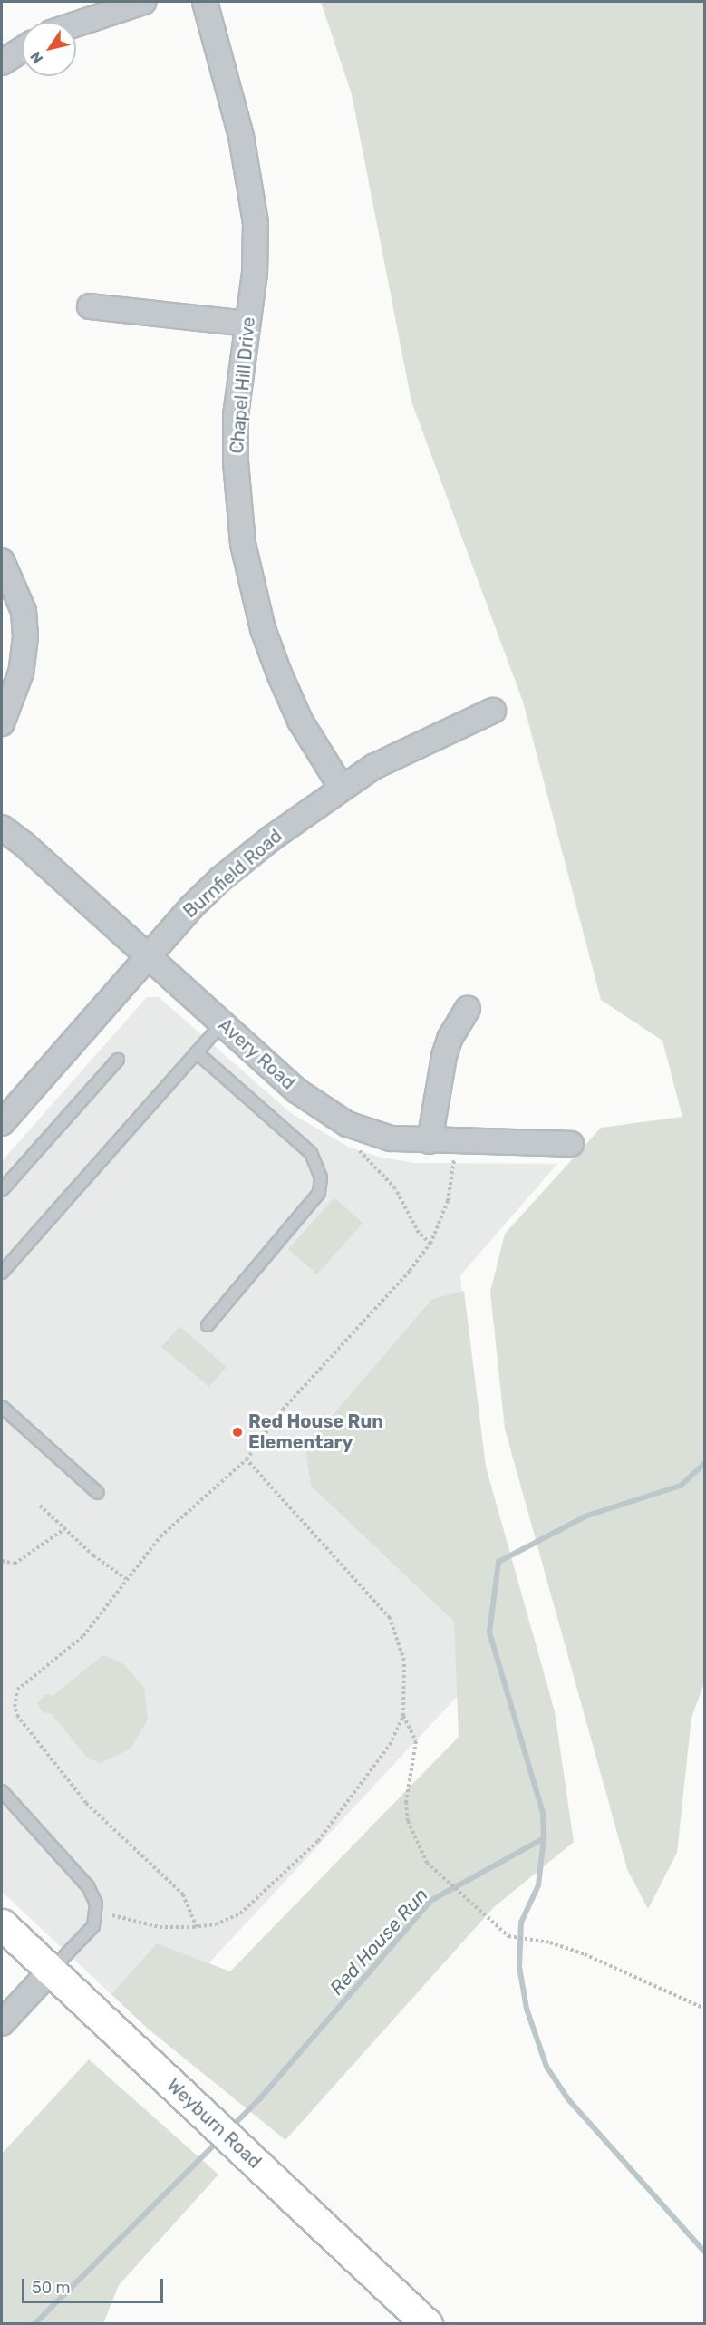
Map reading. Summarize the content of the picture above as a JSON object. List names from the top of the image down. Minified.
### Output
{"streets":{"street":["Chapel Hill Drive","Burnfield Road","Avery Road","Weyburn Road"]},"crossings":[["Chapel Hill Drive","Burnfield Road"],["Burnfield Road","Avery Road"]],"water":["Red House Run"],"places":["Red House Run Elementary"],"scale_bar":"50 m","north":"bottom left"}
